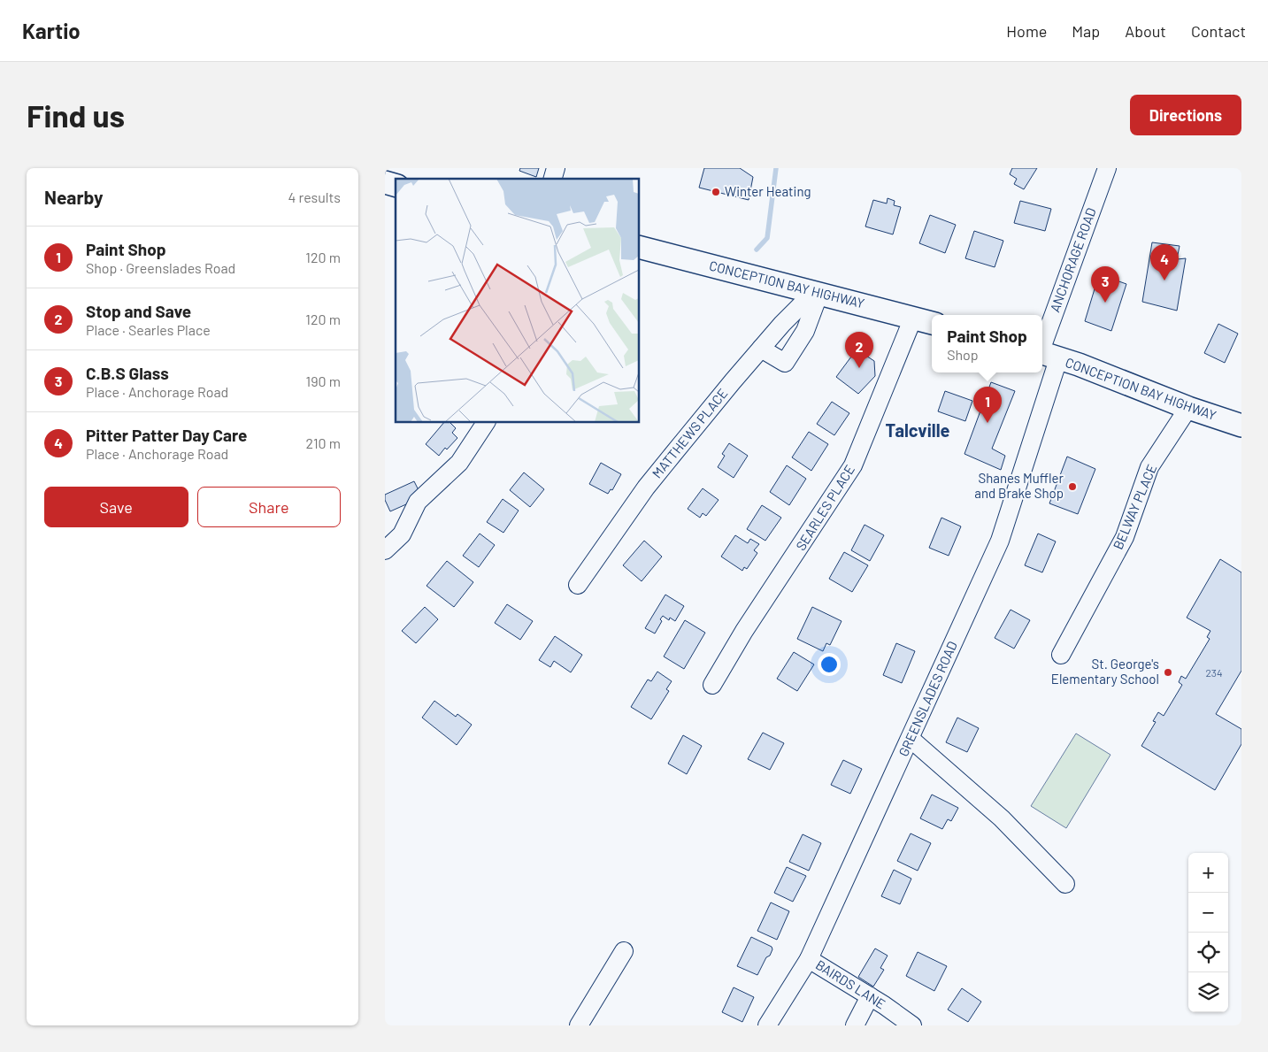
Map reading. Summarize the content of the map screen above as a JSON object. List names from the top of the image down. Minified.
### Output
{"streets":{"main road":["CONCEPTION BAY HIGHWAY"],"street":["ANCHORAGE ROAD","MATTHEWS PLACE","BELWAY PLACE","SEARLES PLACE","GREENSLADES ROAD","BAIRDS LANE"]},"crossings":[["ANCHORAGE ROAD","CONCEPTION BAY HIGHWAY"],["ANCHORAGE ROAD","GREENSLADES ROAD"],["CONCEPTION BAY HIGHWAY","MATTHEWS PLACE"],["CONCEPTION BAY HIGHWAY","BELWAY PLACE"],["CONCEPTION BAY HIGHWAY","SEARLES PLACE"],["CONCEPTION BAY HIGHWAY","GREENSLADES ROAD"],["GREENSLADES ROAD","BAIRDS LANE"]],"districts":["Talcville"],"places":["Winter Heating","Shanes Muffler and Brake Shop","St. George's Elementary School"],"house_numbers":["234"],"page":{"header":"Kartio","nav":["Home","Map","About","Contact"],"buttons":["Directions",["Save","Share"]],"title":"Find us","heading":["Nearby","4 results"],"list":[{"mark":"1","name":"Paint Shop","note":"Shop · Greenslades Road","value":"120 m"},{"mark":"2","name":"Stop and Save","note":"Place · Searles Place","value":"120 m"},{"mark":"3","name":"C.B.S Glass","note":"Place · Anchorage Road","value":"190 m"},{"mark":"4","name":"Pitter Patter Day Care","note":"Place · Anchorage Road","value":"210 m"}],"pins":["4","3","2","1"],"popup":["Paint Shop","Shop"],"map_buttons":["+","−"]}}
